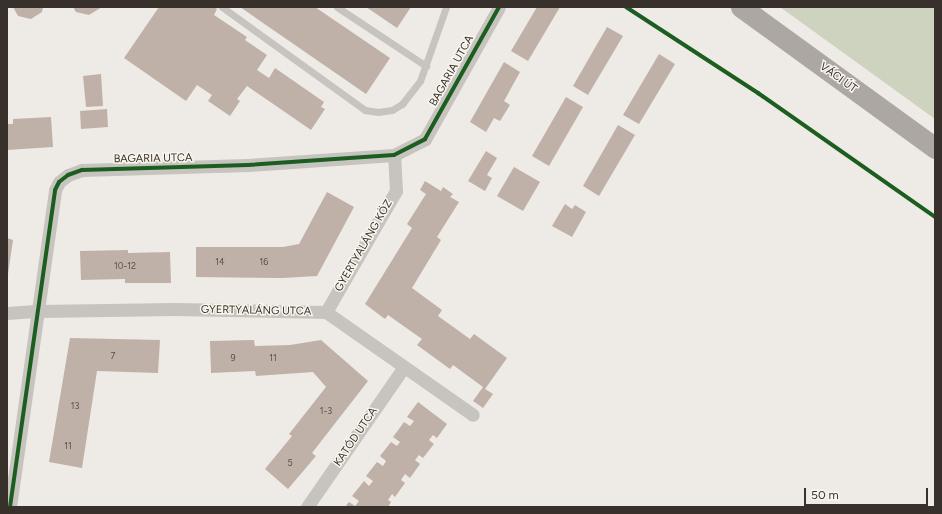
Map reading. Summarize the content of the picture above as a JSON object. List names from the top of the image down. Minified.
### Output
{"streets":{"main road":["VÁCI ÚT"],"street":["BAGARIA UTCA","GYERTYALÁNG KÖZ","GYERTYALÁNG UTCA","KATÓD UTCA"]},"crossings":[["BAGARIA UTCA","GYERTYALÁNG KÖZ"],["BAGARIA UTCA","GYERTYALÁNG UTCA"],["GYERTYALÁNG KÖZ","GYERTYALÁNG UTCA"],["GYERTYALÁNG UTCA","KATÓD UTCA"]],"house_numbers":["14","16","10-12","7","9","11","13","1-3","11","5"],"scale_bar":"50 m"}
